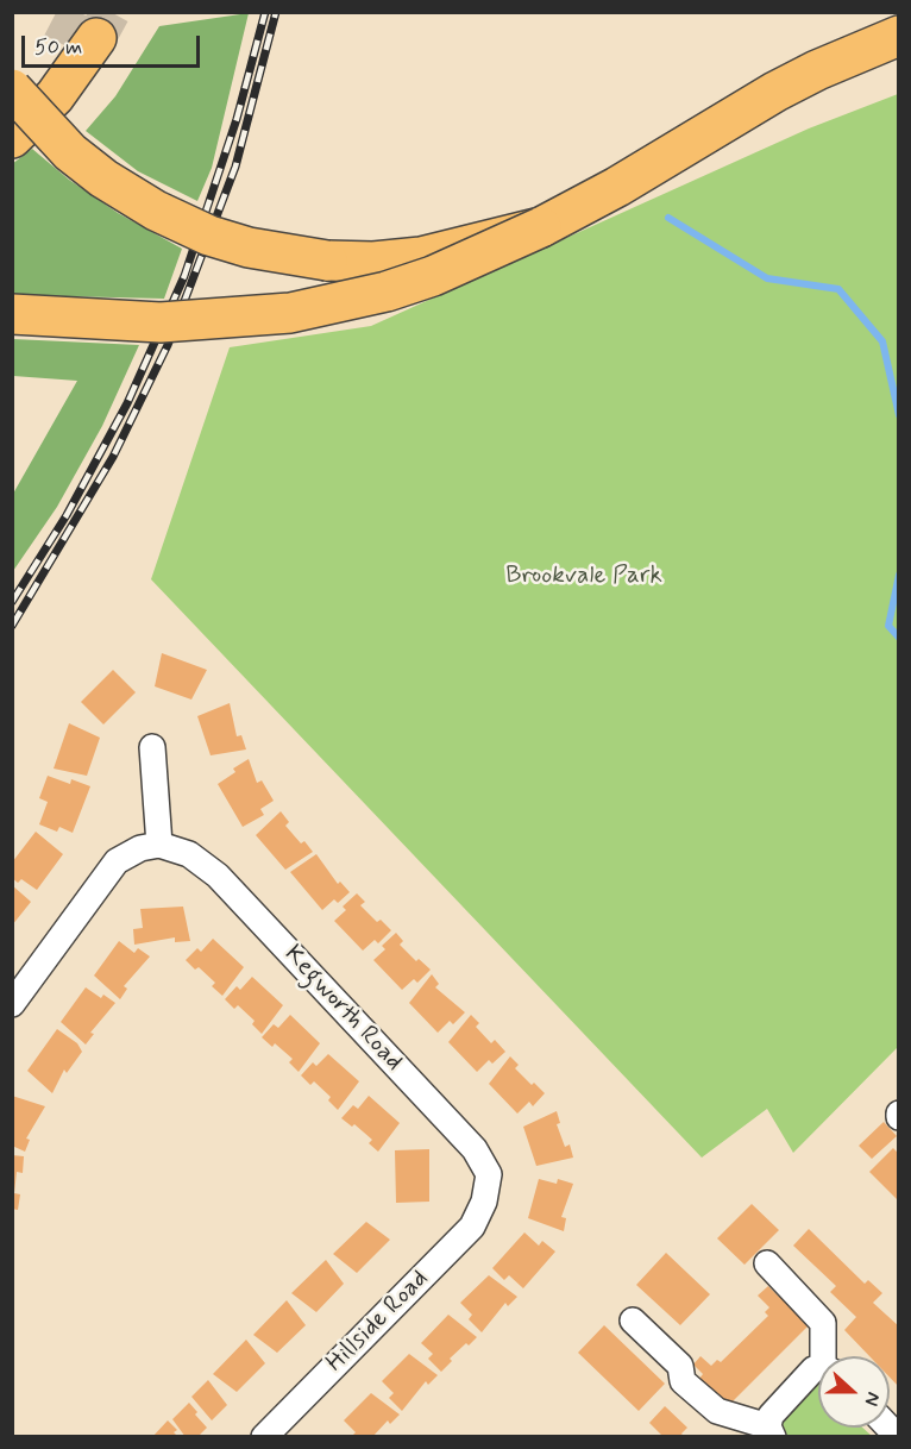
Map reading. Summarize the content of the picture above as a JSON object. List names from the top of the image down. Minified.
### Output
{"streets":{"street":["Kegworth Road","Hillside Road"]},"crossings":[["Kegworth Road","Hillside Road"]],"parks":["Brookvale Park"],"scale_bar":"50 m","north":"right"}
